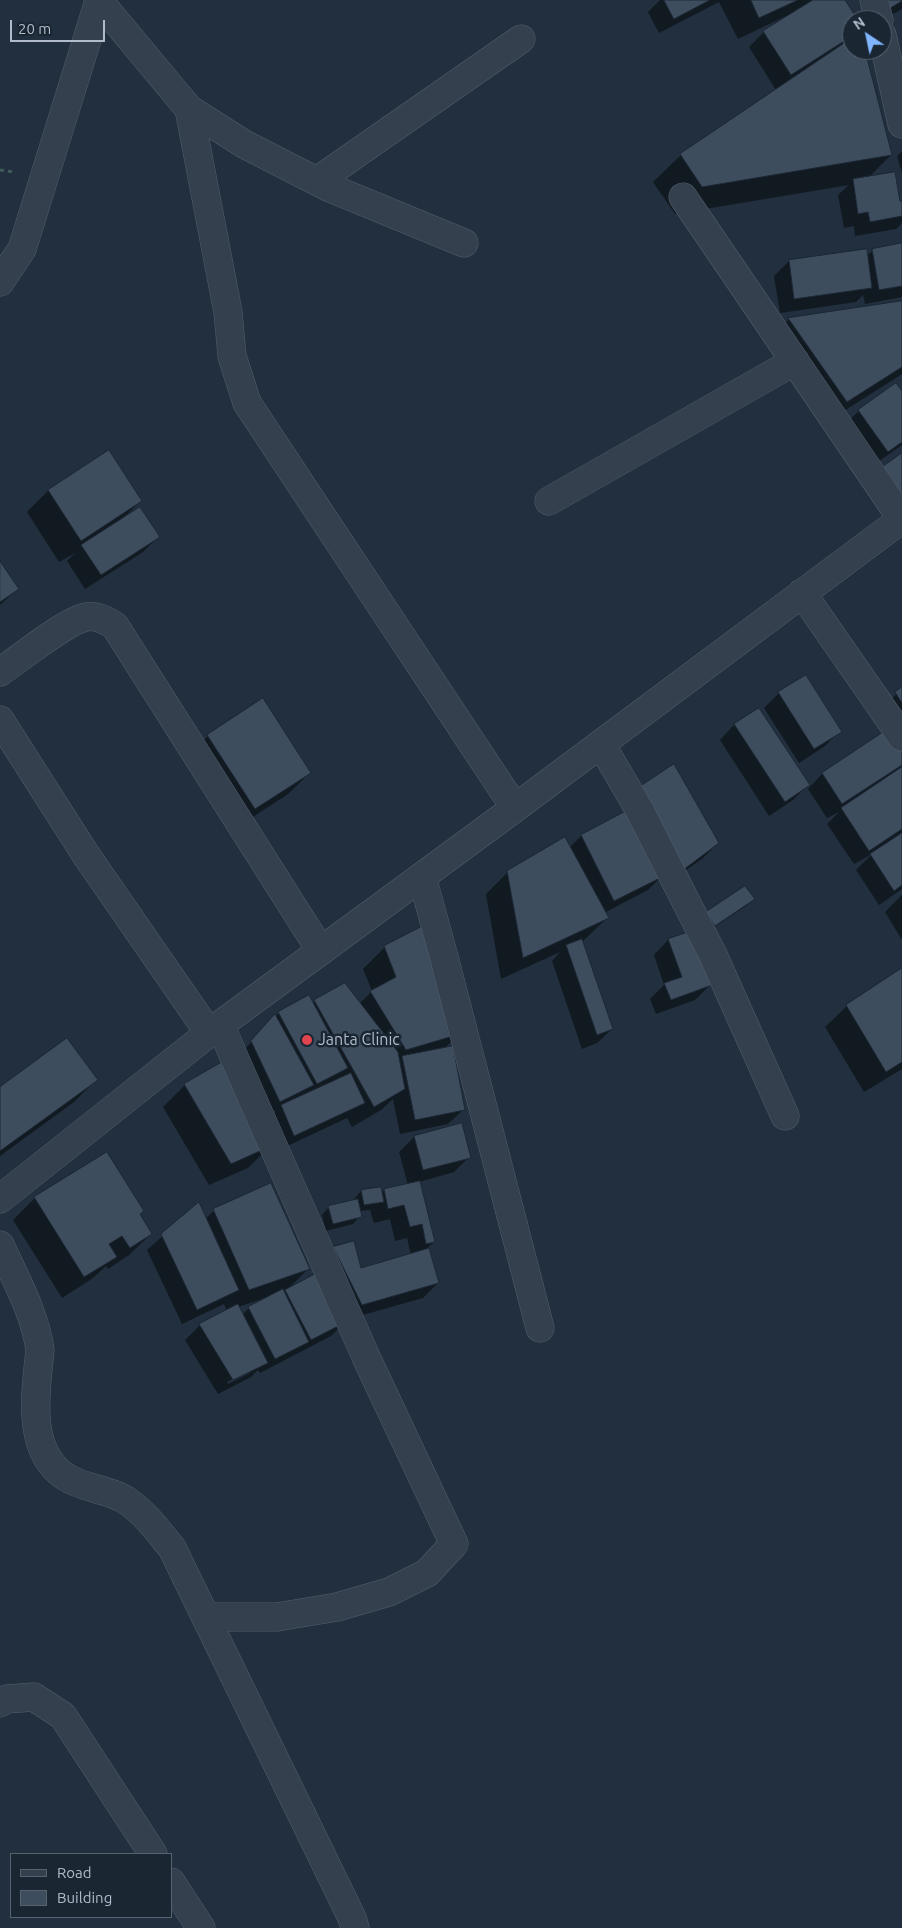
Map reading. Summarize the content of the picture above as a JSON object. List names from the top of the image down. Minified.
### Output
{"places":["Janta Clinic"],"legend":["Road","Building"],"scale_bar":"20 m","north":"top left"}
